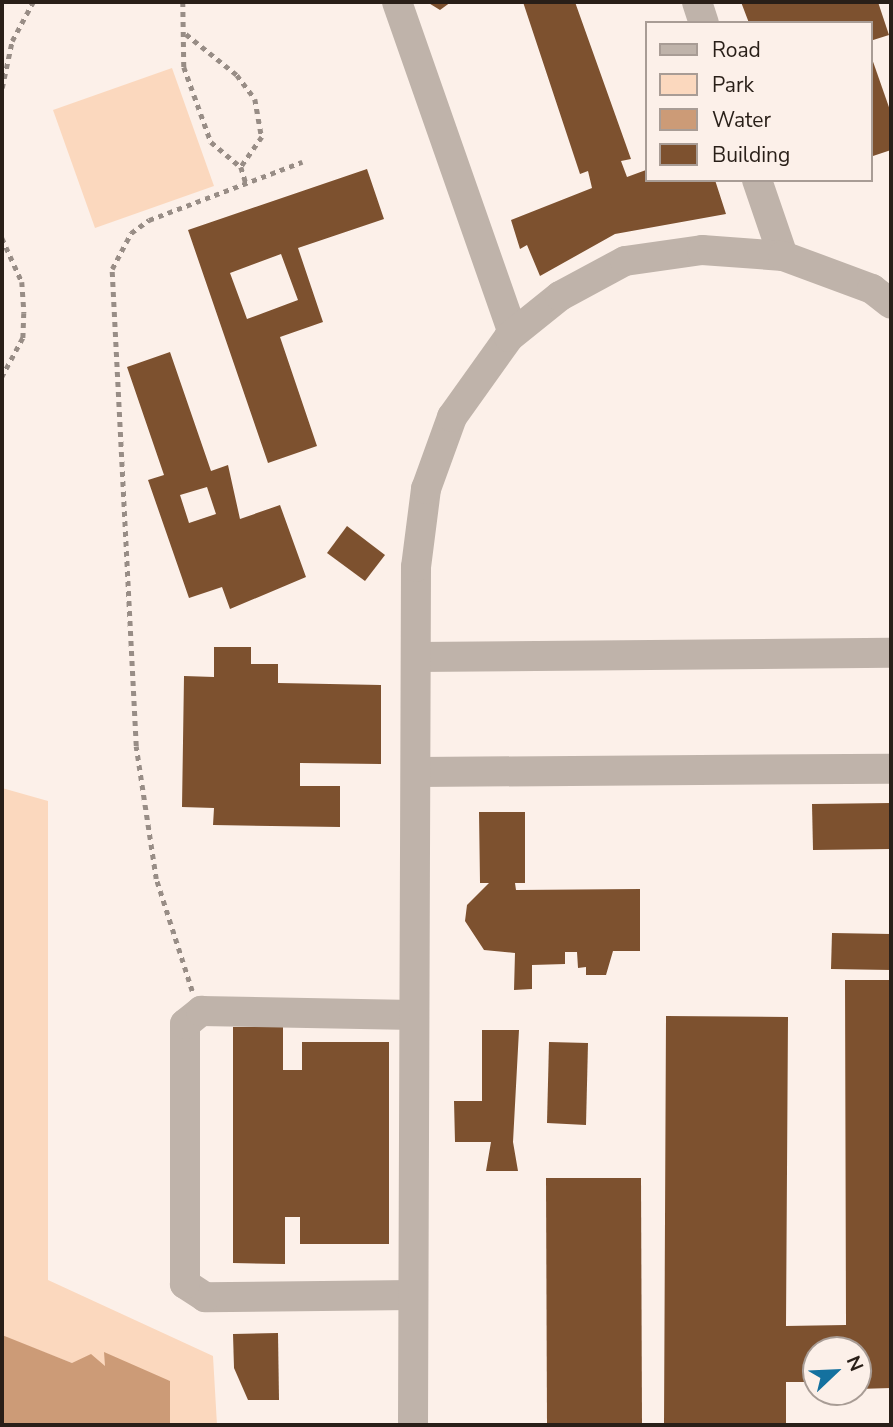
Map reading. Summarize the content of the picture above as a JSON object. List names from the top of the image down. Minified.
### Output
{"legend":["Road","Park","Water","Building"],"north":"top right"}
